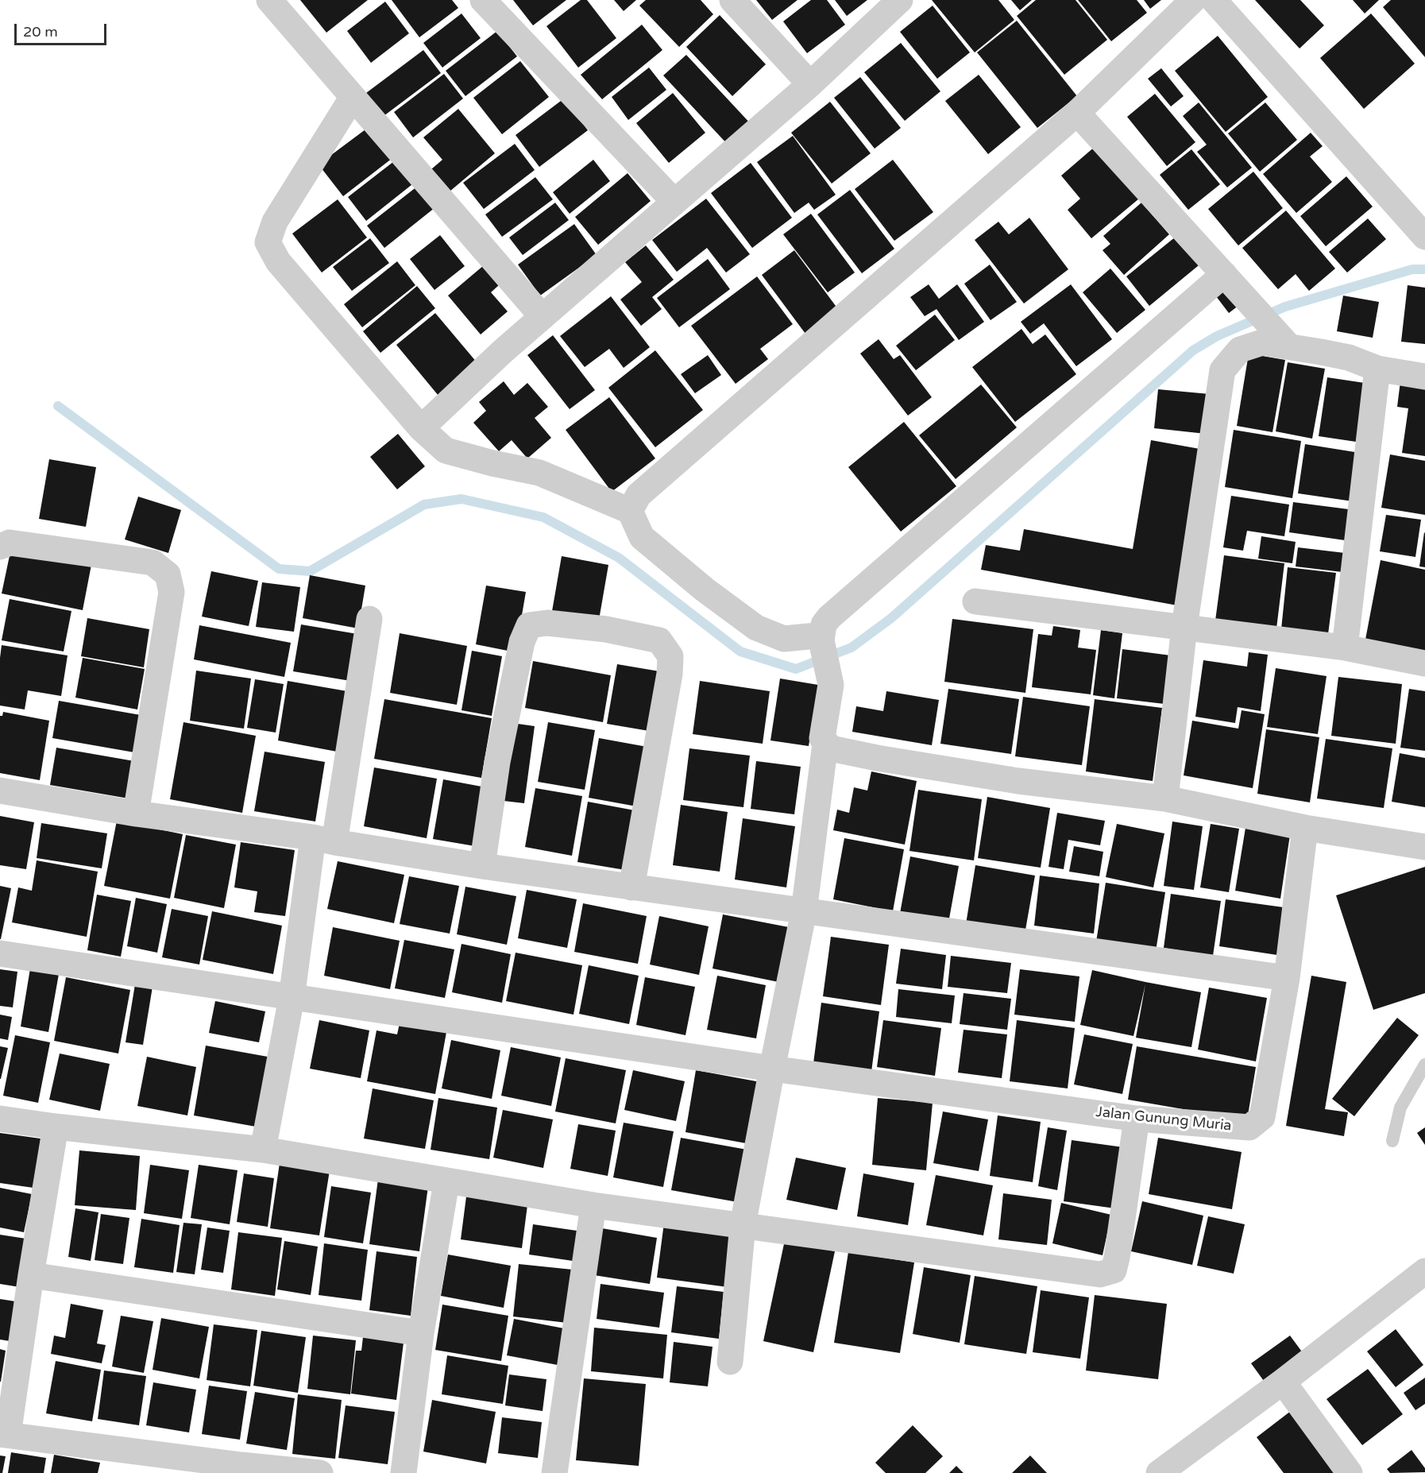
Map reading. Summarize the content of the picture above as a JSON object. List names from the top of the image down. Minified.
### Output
{"streets":{"street":["Jalan Gunung Muria"]},"scale_bar":"20 m"}
